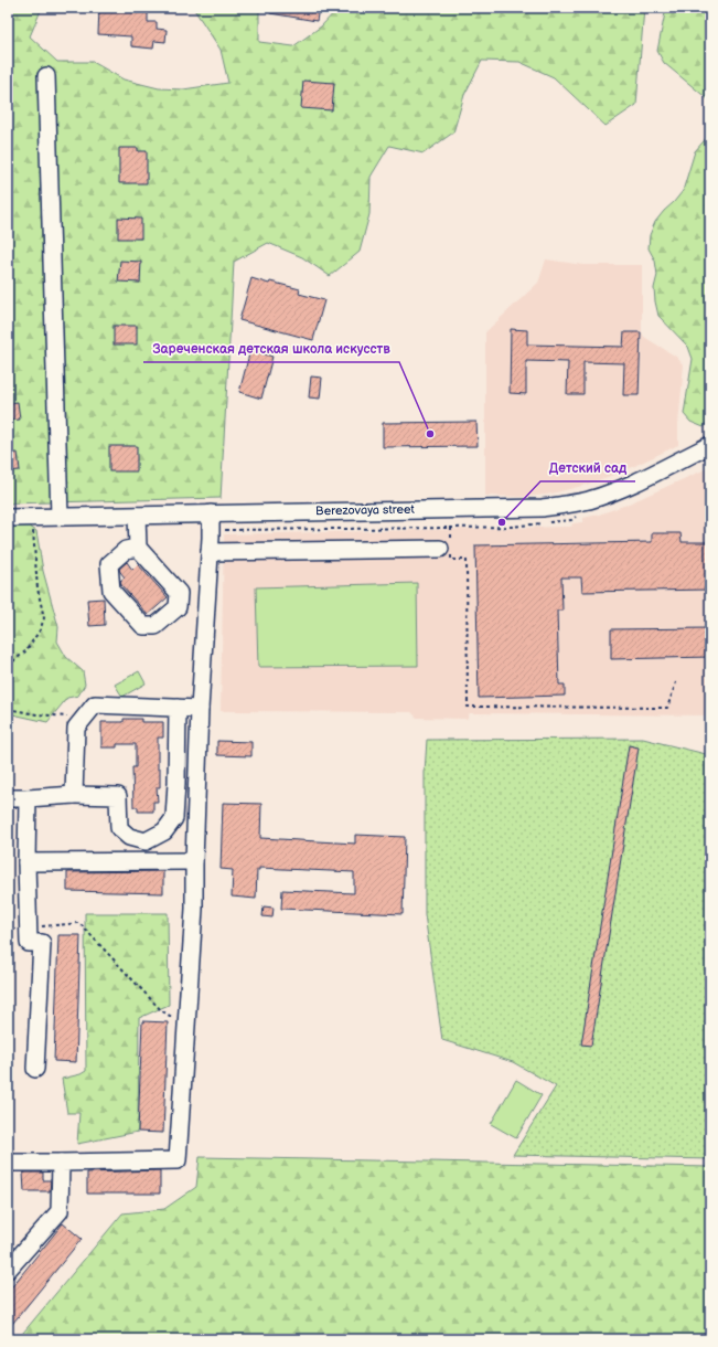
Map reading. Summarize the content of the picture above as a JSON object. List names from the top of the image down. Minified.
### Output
{"streets":{"street":["Berezovaya street"]},"places":["Зареченская детская школа искусств","Детский сад"]}
